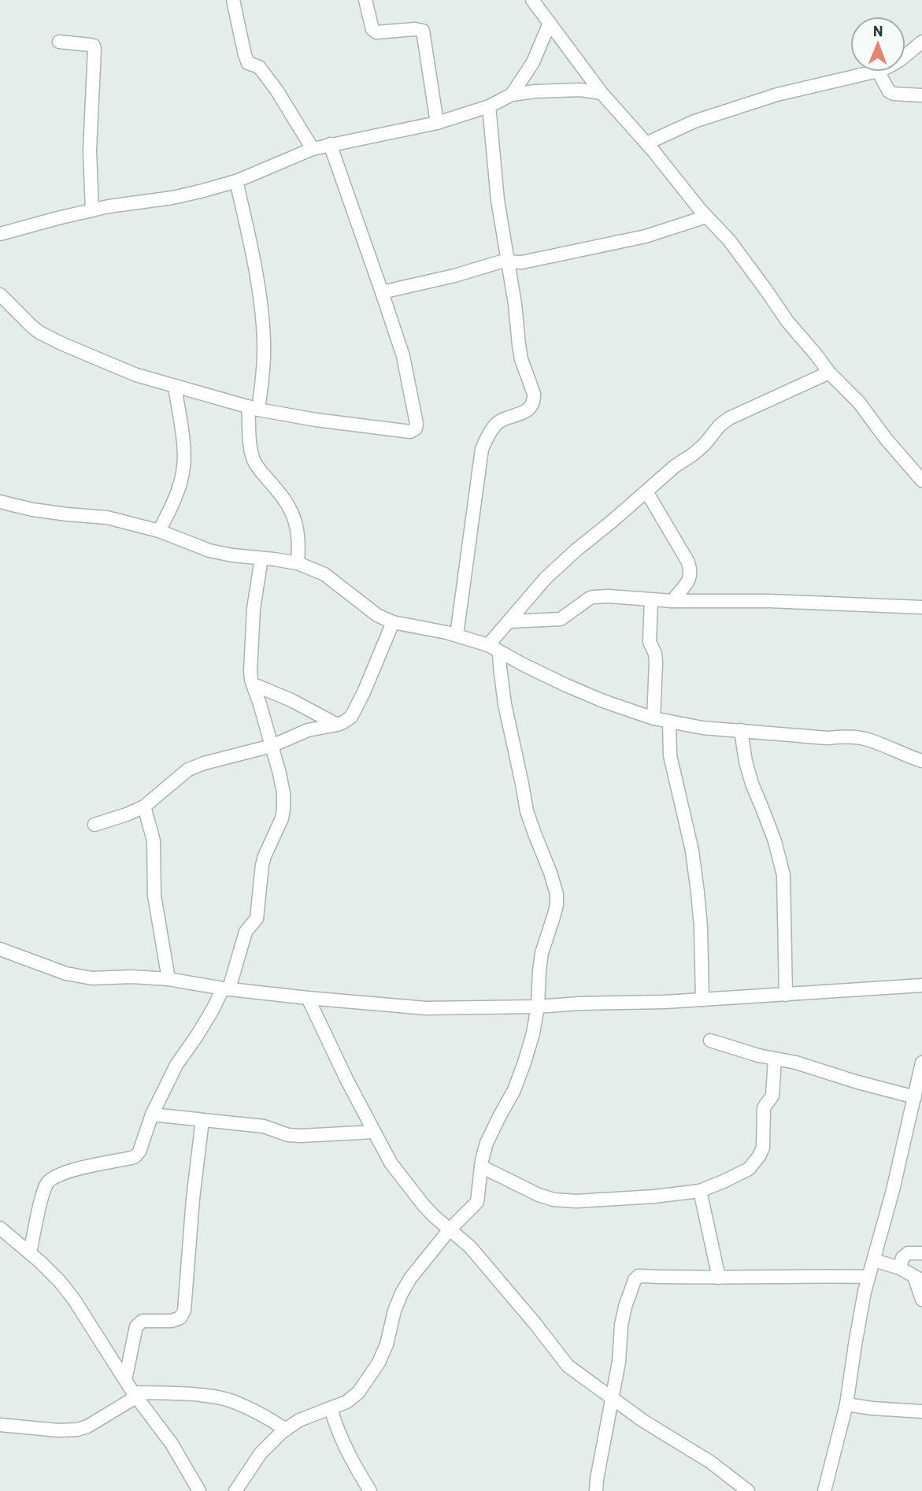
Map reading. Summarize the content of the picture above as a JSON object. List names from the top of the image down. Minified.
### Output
{"north":"top"}
